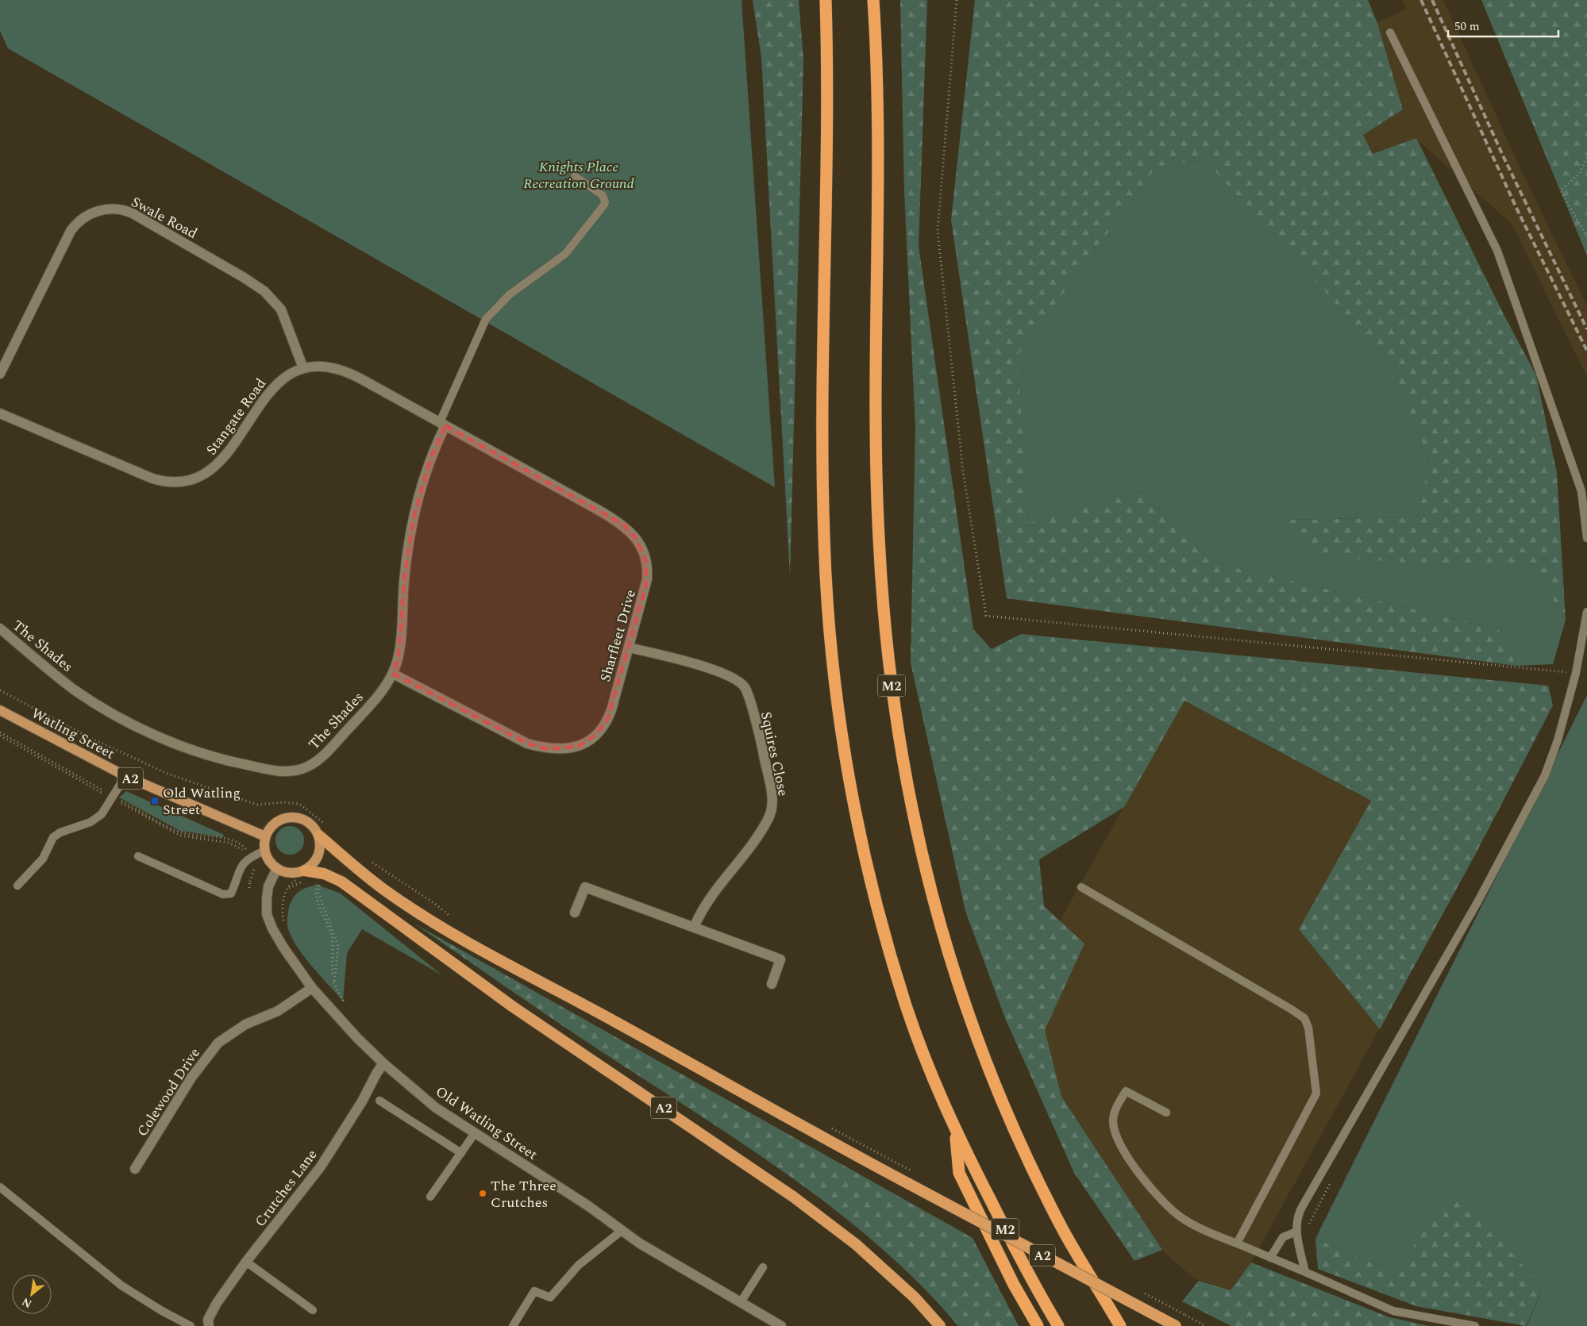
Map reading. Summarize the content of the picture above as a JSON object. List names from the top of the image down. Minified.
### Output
{"streets":{"highway":["M2","A2"],"main road":["Watling Street"],"street":["Swale Road","Stangate Road","Sharfleet Drive","The Shades","Squires Close","Colewood Drive","Old Watling Street","Crutches Lane"]},"crossings":[["Swale Road","Stangate Road"],["Stangate Road","Sharfleet Drive"],["Stangate Road","The Shades"],["Sharfleet Drive","The Shades"],["Sharfleet Drive","Squires Close"],["Watling Street","A2"],["Watling Street","Old Watling Street"],["A2","Old Watling Street"],["Colewood Drive","Old Watling Street"],["Old Watling Street","Crutches Lane"]],"parks":["Knights Place Recreation Ground"],"places":{"transit":["Old Watling Street"],"other":["The Three Crutches"]},"scale_bar":"50 m","north":"bottom left"}
